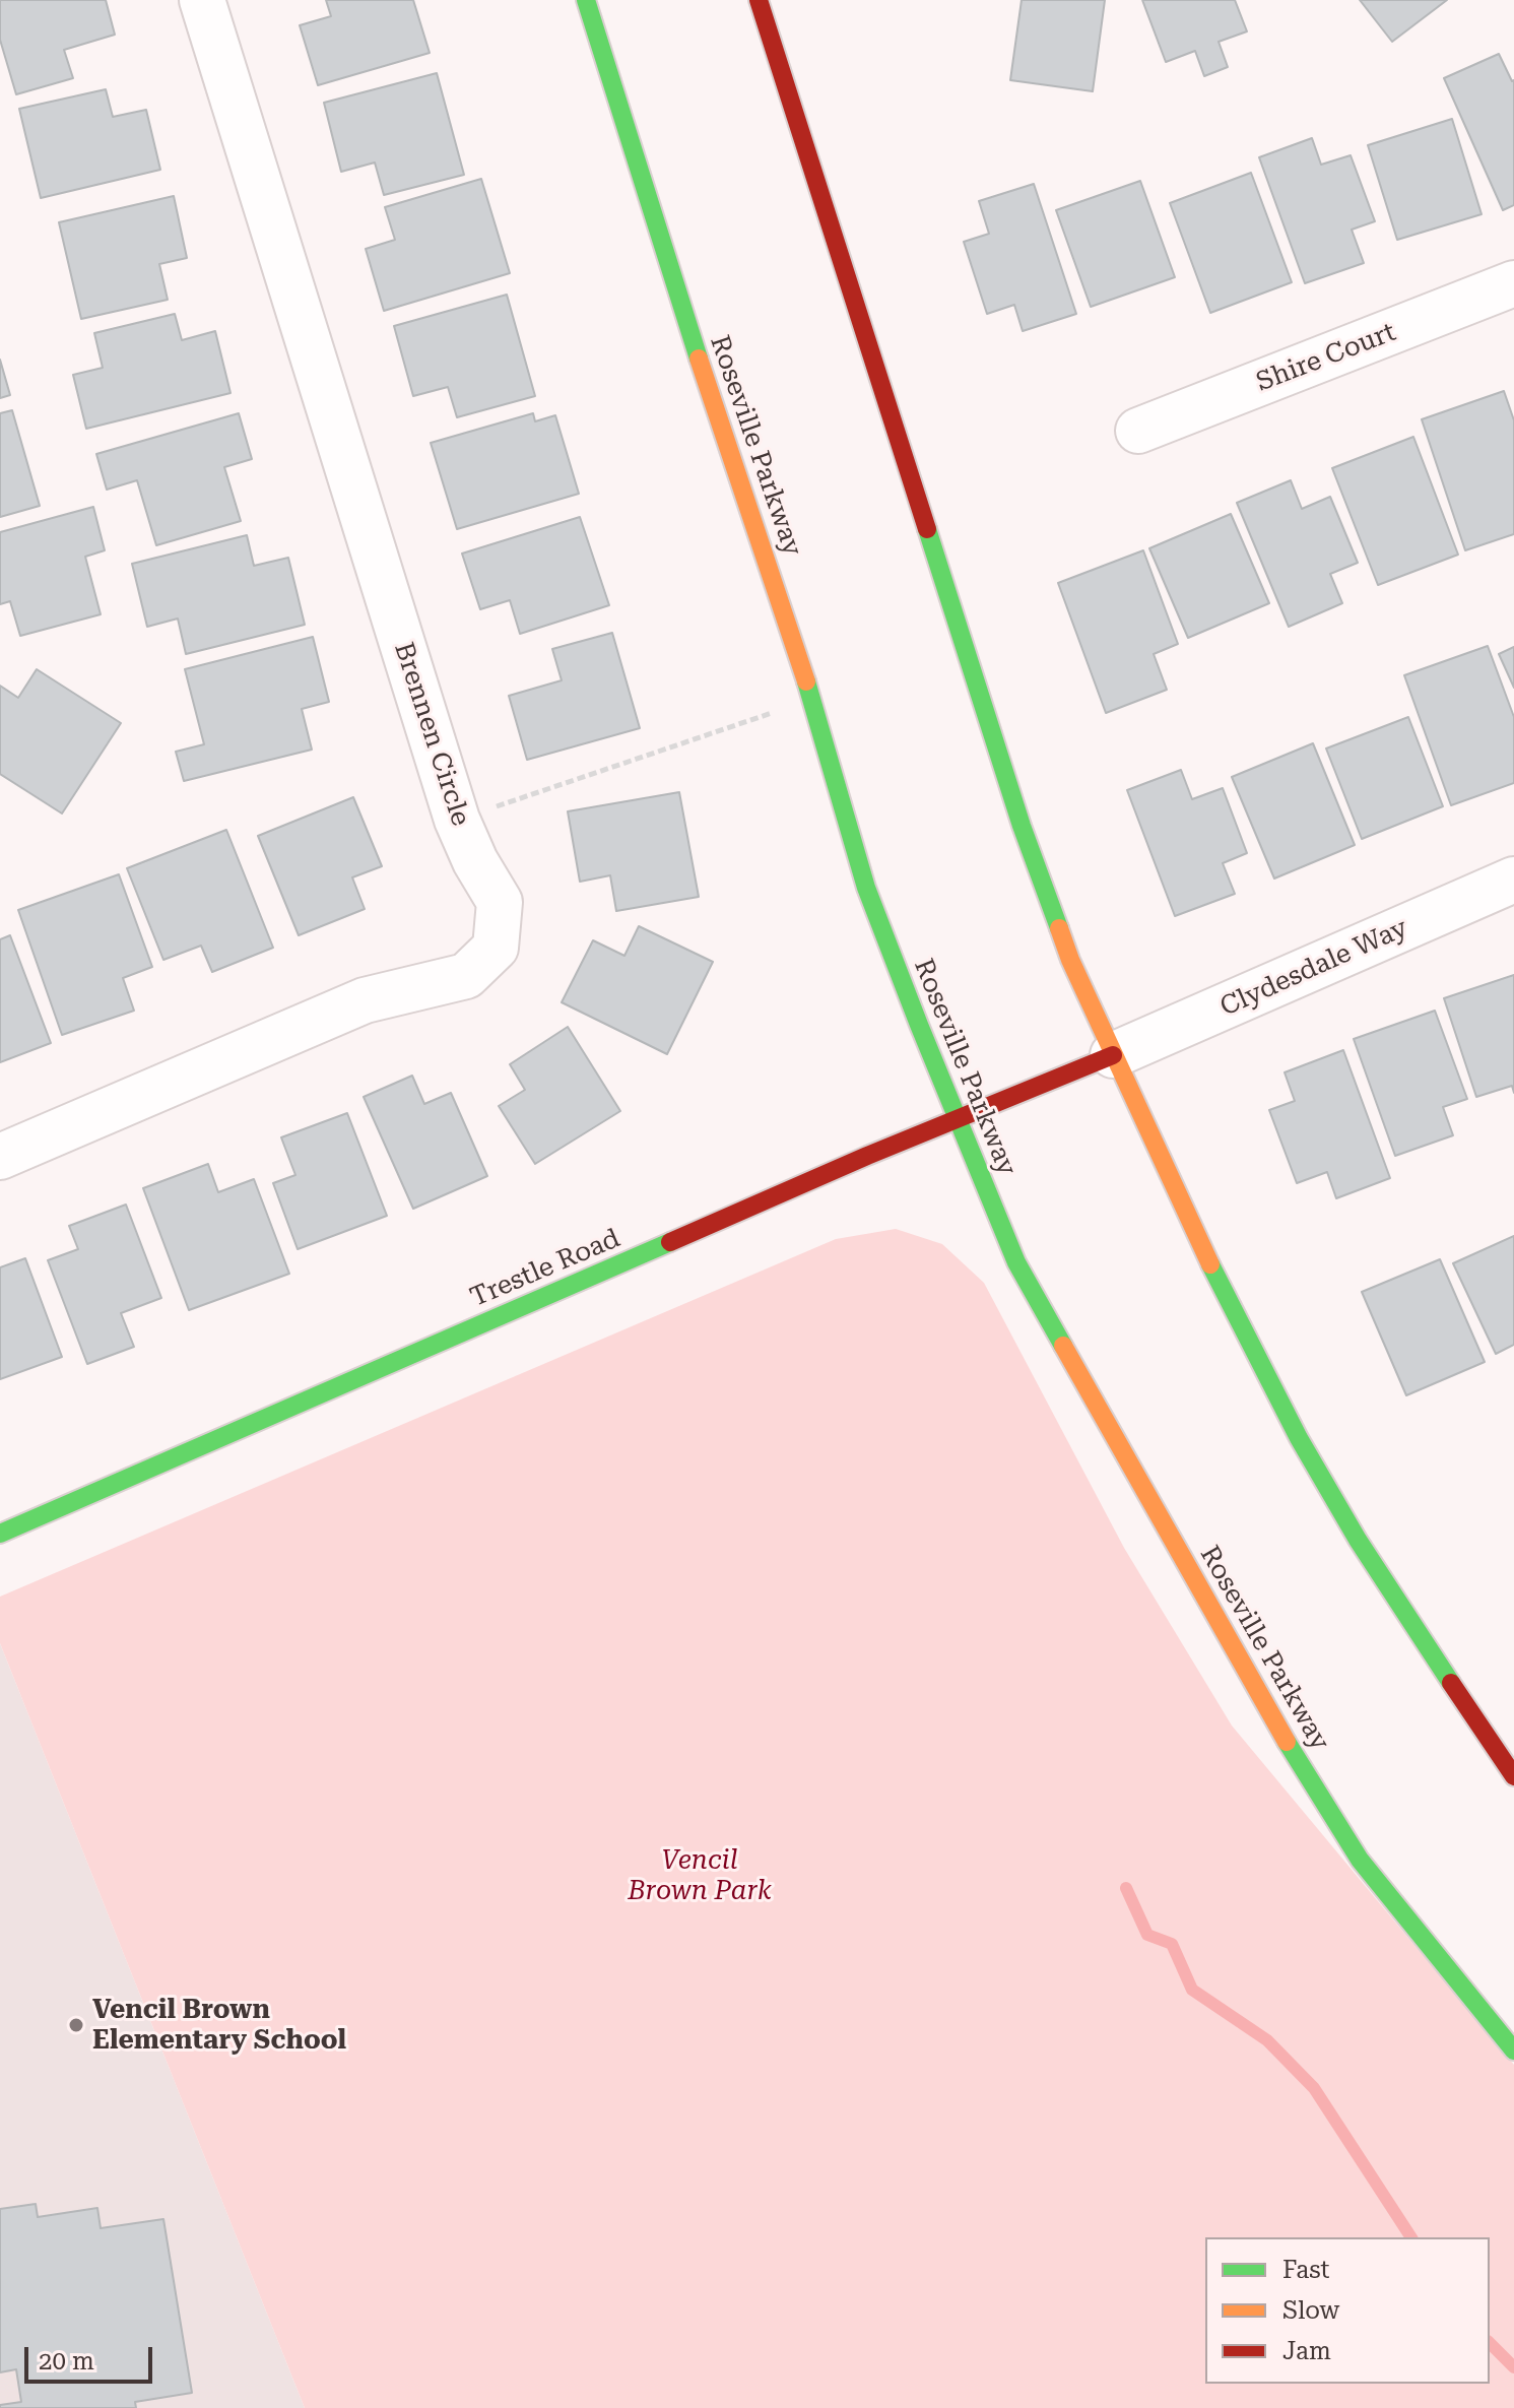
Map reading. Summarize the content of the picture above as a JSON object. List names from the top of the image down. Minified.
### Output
{"streets":{"main road":["Roseville Parkway","Trestle Road"],"street":["Shire Court","Brennen Circle","Clydesdale Way"]},"crossings":[["Roseville Parkway","Trestle Road"],["Clydesdale Way","Trestle Road"]],"parks":["Vencil Brown Park"],"places":["Vencil Brown Elementary School"],"legend":["Fast","Slow","Jam"],"scale_bar":"20 m"}
